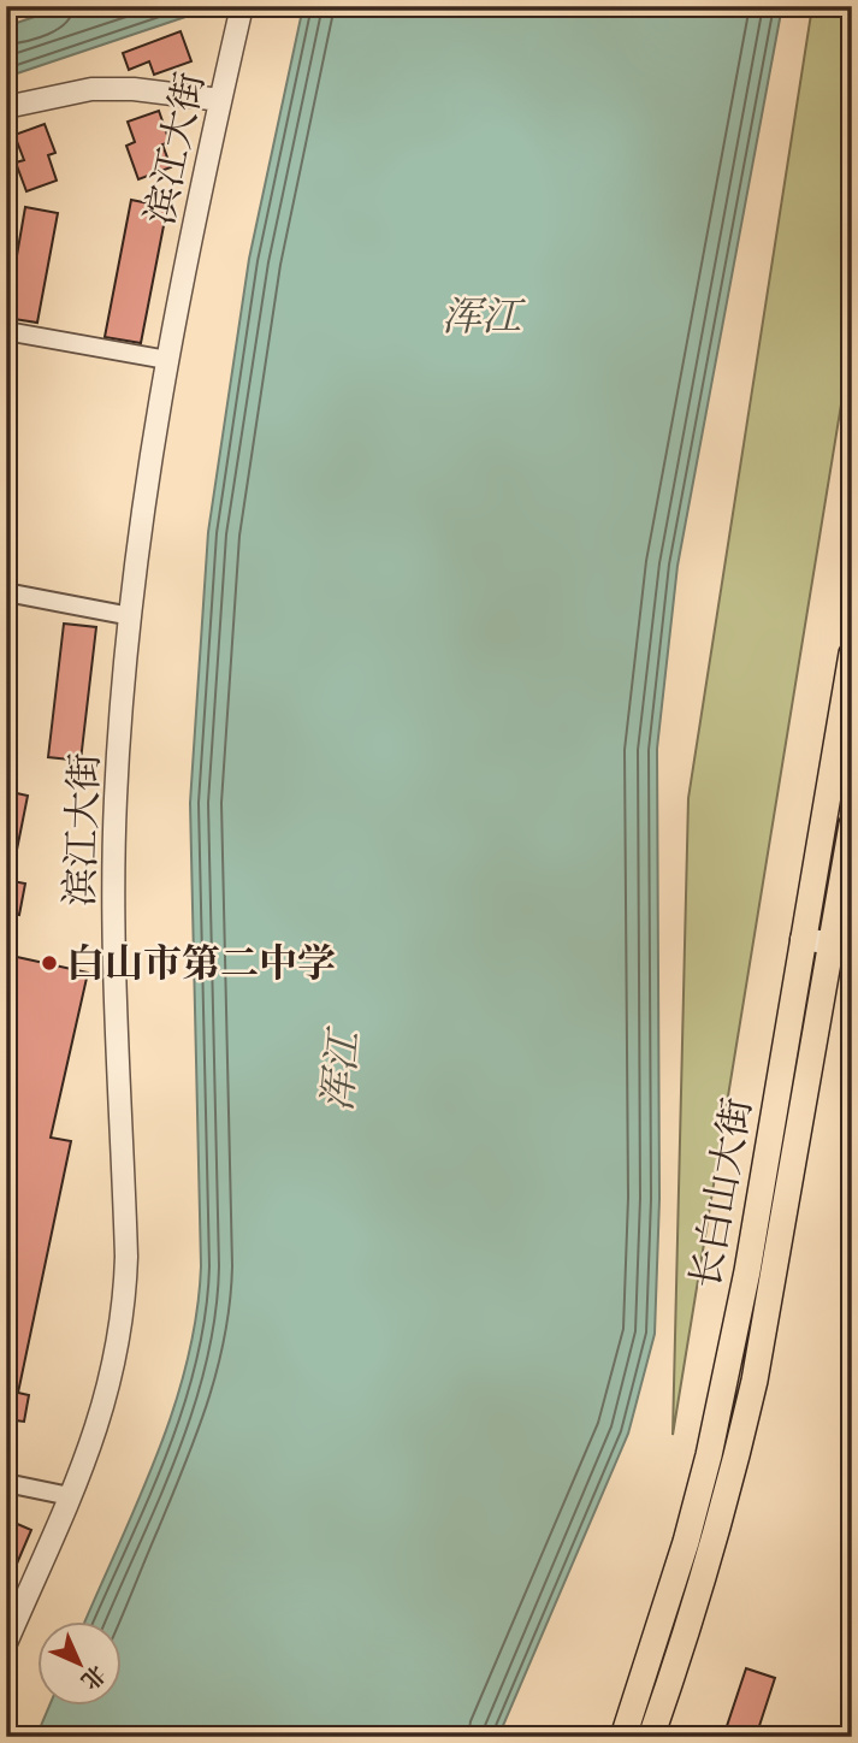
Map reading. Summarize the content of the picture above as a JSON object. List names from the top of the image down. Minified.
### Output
{"streets":{"main road":["长白山大街"],"street":["滨江大街"]},"water":["浑江"],"places":["白山市第二中学"],"north":"bottom right"}
